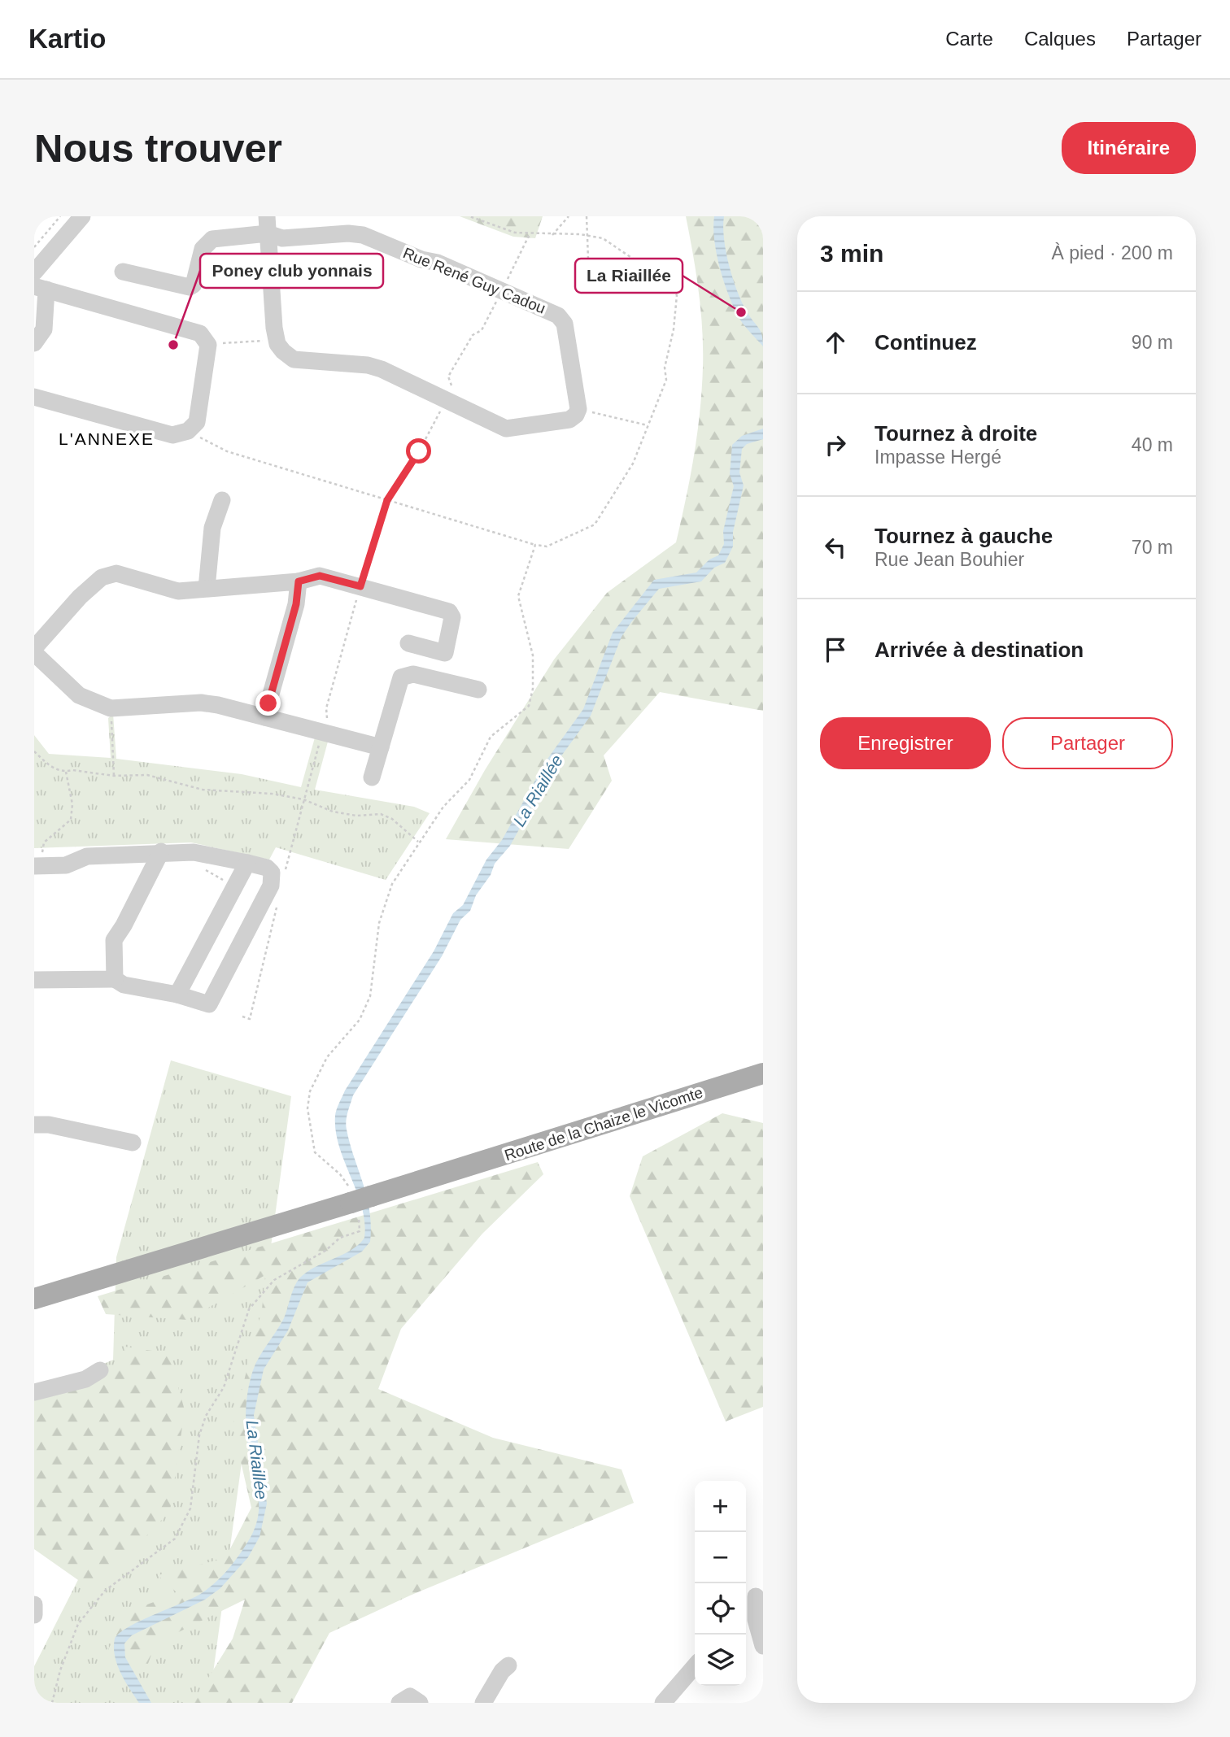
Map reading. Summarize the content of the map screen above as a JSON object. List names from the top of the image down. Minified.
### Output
{"streets":{"main road":["Route de la Chaize le Vicomte"],"street":["Rue René Guy Cadou"]},"districts":["L'ANNEXE"],"water":["La Riaillée"],"places":["La Riaillée","Poney club yonnais"],"page":{"header":"Kartio","nav":["Carte","Calques","Partager"],"buttons":["Itinéraire",["Enregistrer","Partager"]],"title":"Nous trouver","heading":["3 min","À pied · 200 m"],"list":[["Continuez","90 m"],["Tournez à droite","Impasse Hergé","40 m"],["Tournez à gauche","Rue Jean Bouhier","70 m"],"Arrivée à destination"],"map_buttons":["+","−"]}}
